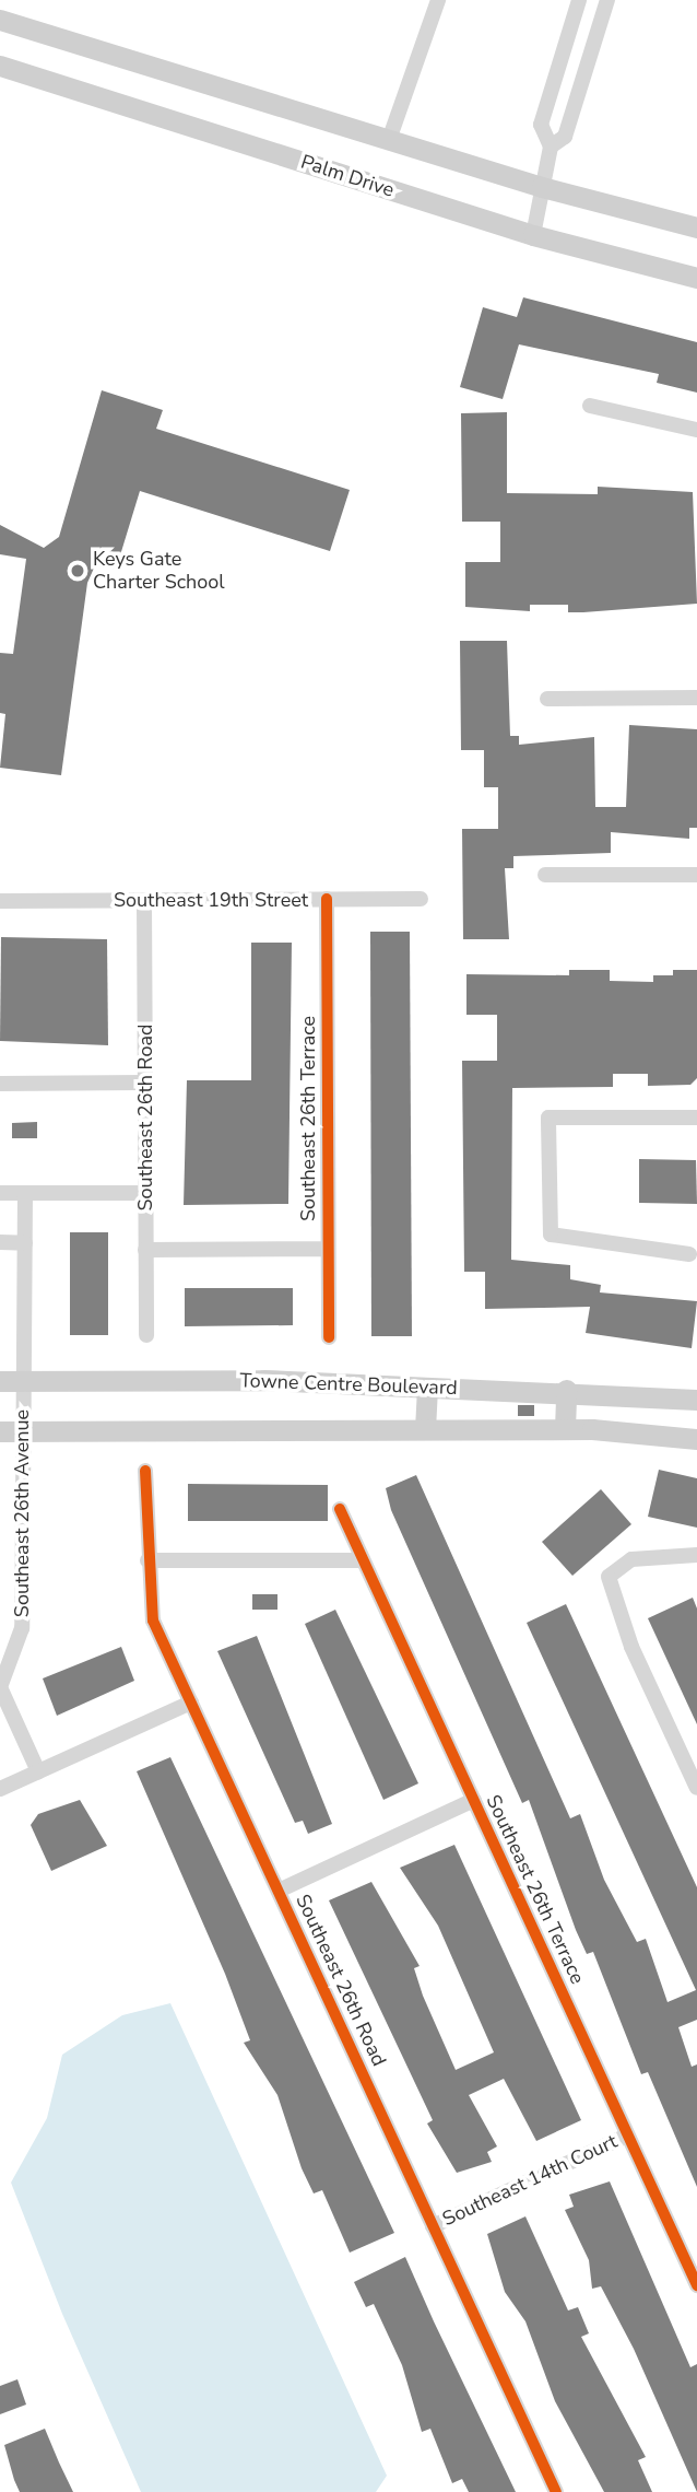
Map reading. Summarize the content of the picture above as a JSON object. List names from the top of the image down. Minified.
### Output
{"streets":{"street":["Palm Drive","Southeast 19th Street","Southeast 26th Road","Southeast 26th Terrace","Towne Centre Boulevard","Southeast 26th Avenue","Southeast 14th Court"]},"crossings":[["Southeast 19th Street","Southeast 26th Road"],["Southeast 19th Street","Southeast 26th Terrace"],["Southeast 26th Road","Southeast 14th Court"],["Southeast 26th Terrace","Southeast 14th Court"],["Towne Centre Boulevard","Southeast 26th Avenue"]],"places":["Keys Gate Charter School"]}
